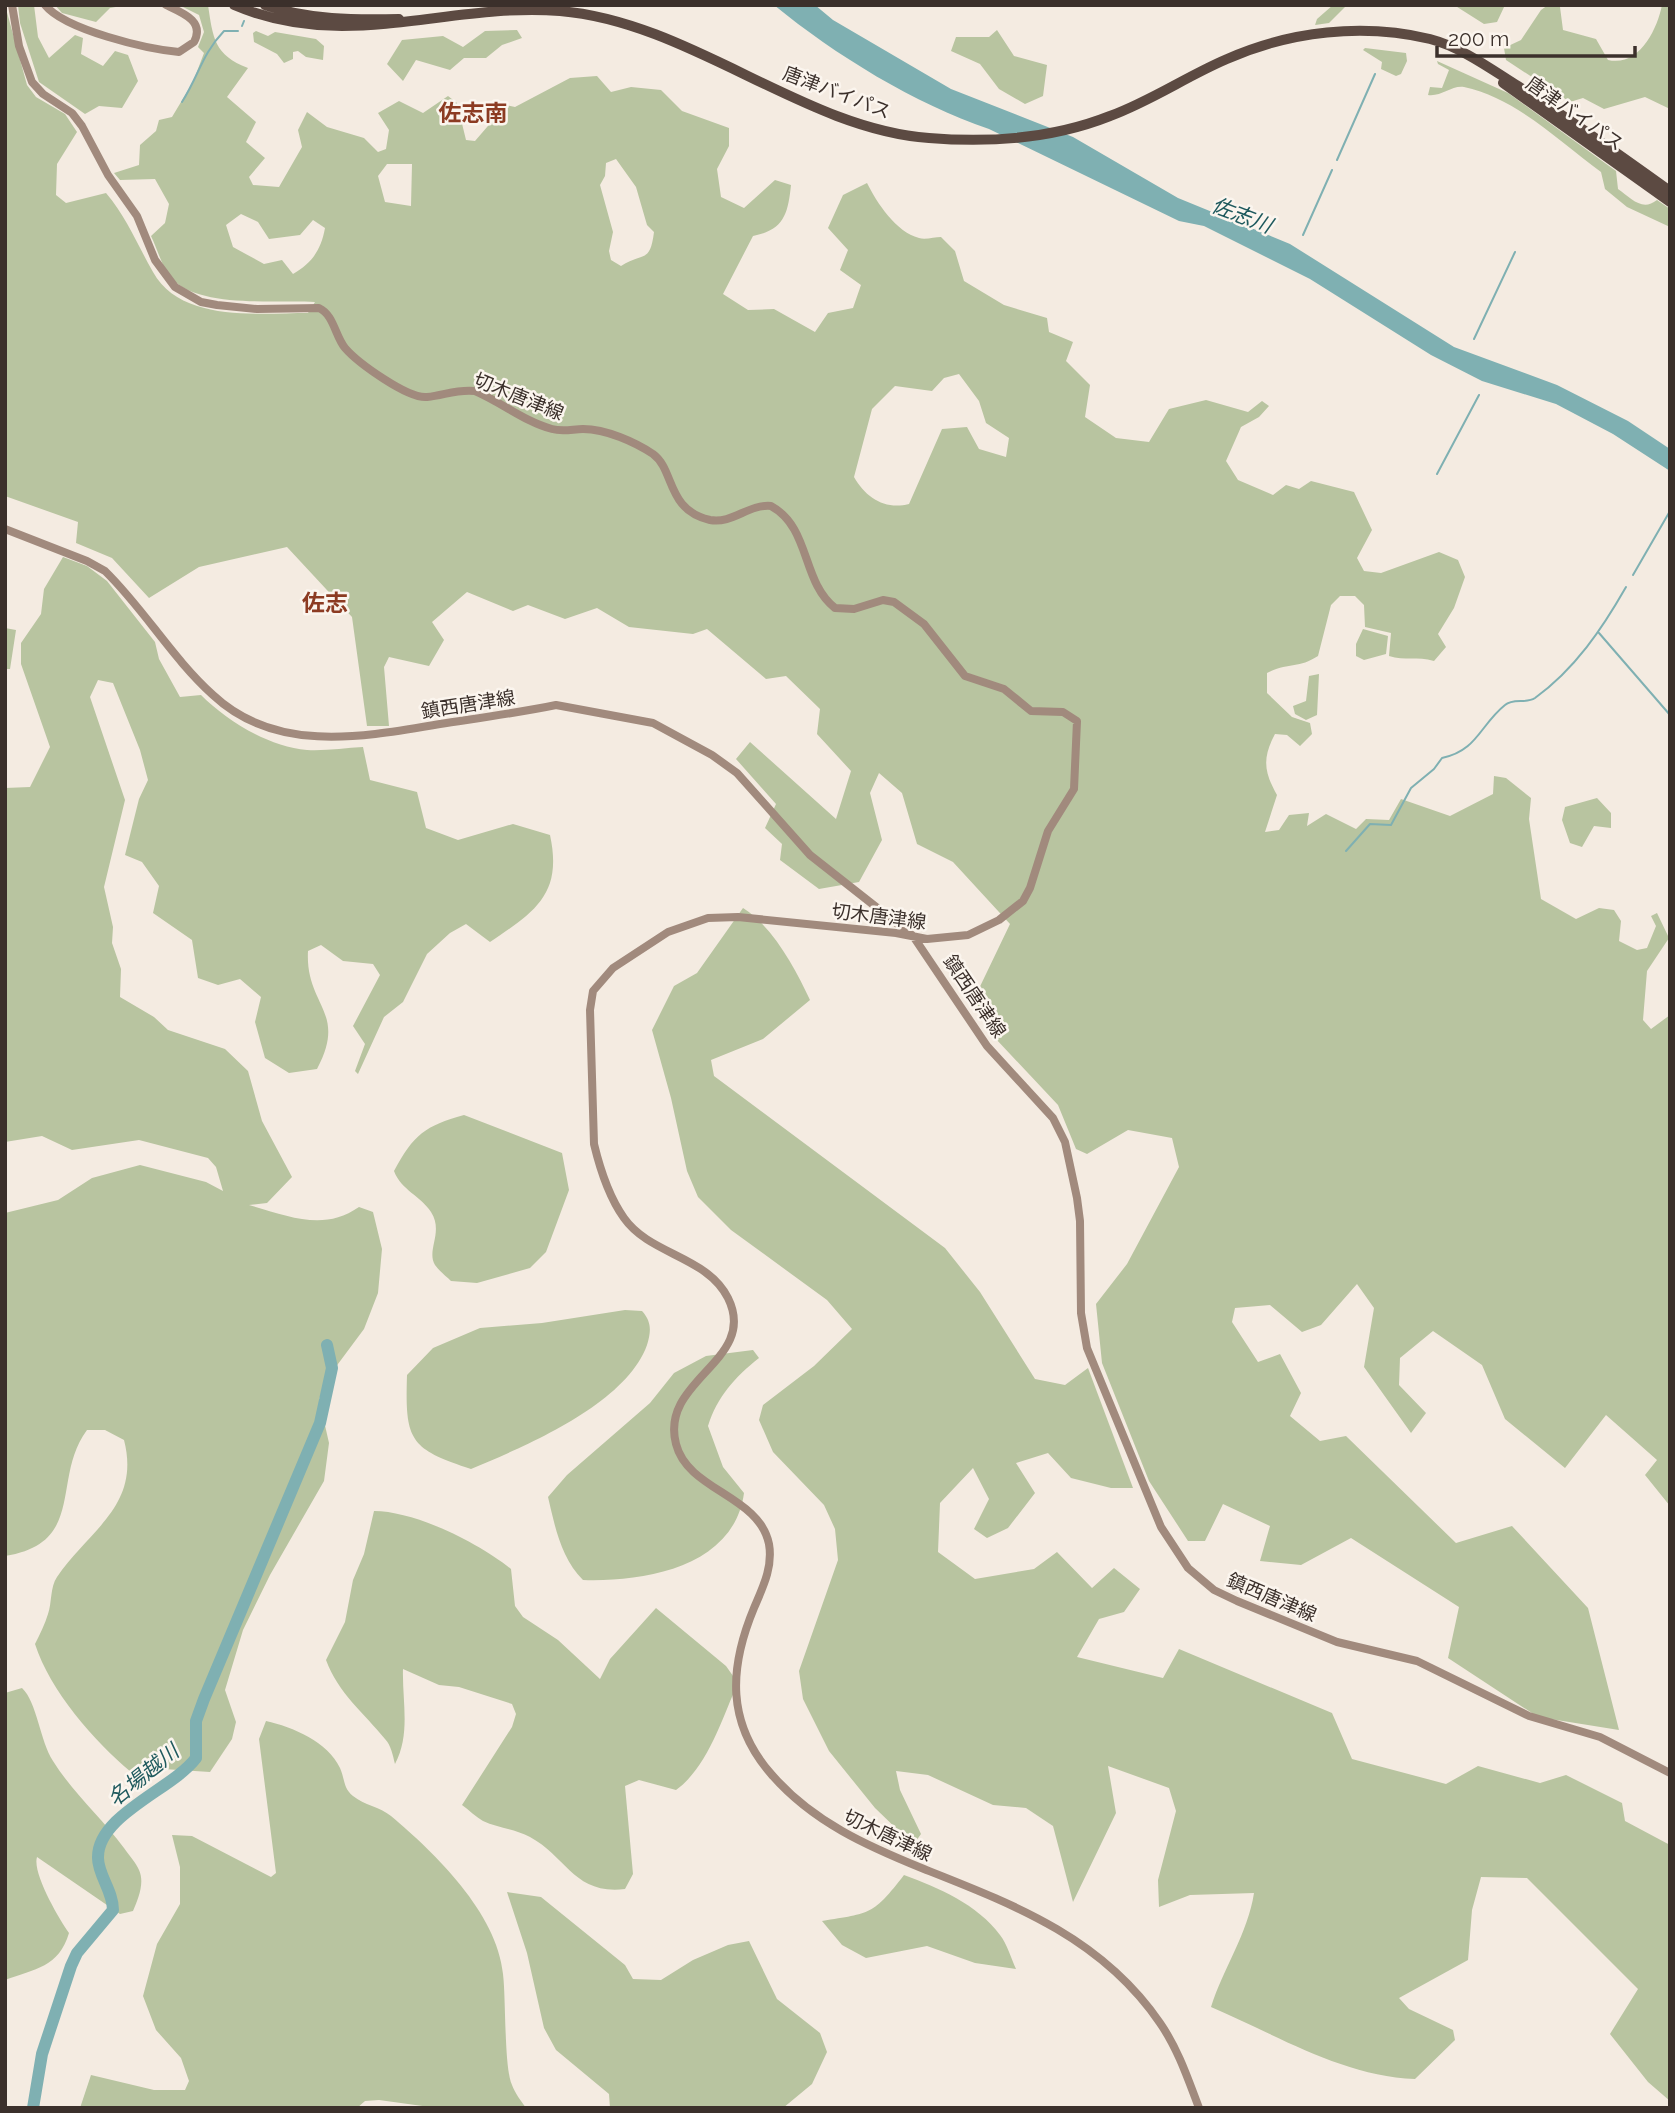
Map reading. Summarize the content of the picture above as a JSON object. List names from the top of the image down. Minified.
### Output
{"streets":{"highway":["唐津バイパス"],"main road":["切木唐津線","鎮西唐津線"]},"crossings":[["切木唐津線","鎮西唐津線"]],"districts":["佐志南","佐志"],"water":["佐志川","名場越川"],"scale_bar":"200 m"}
